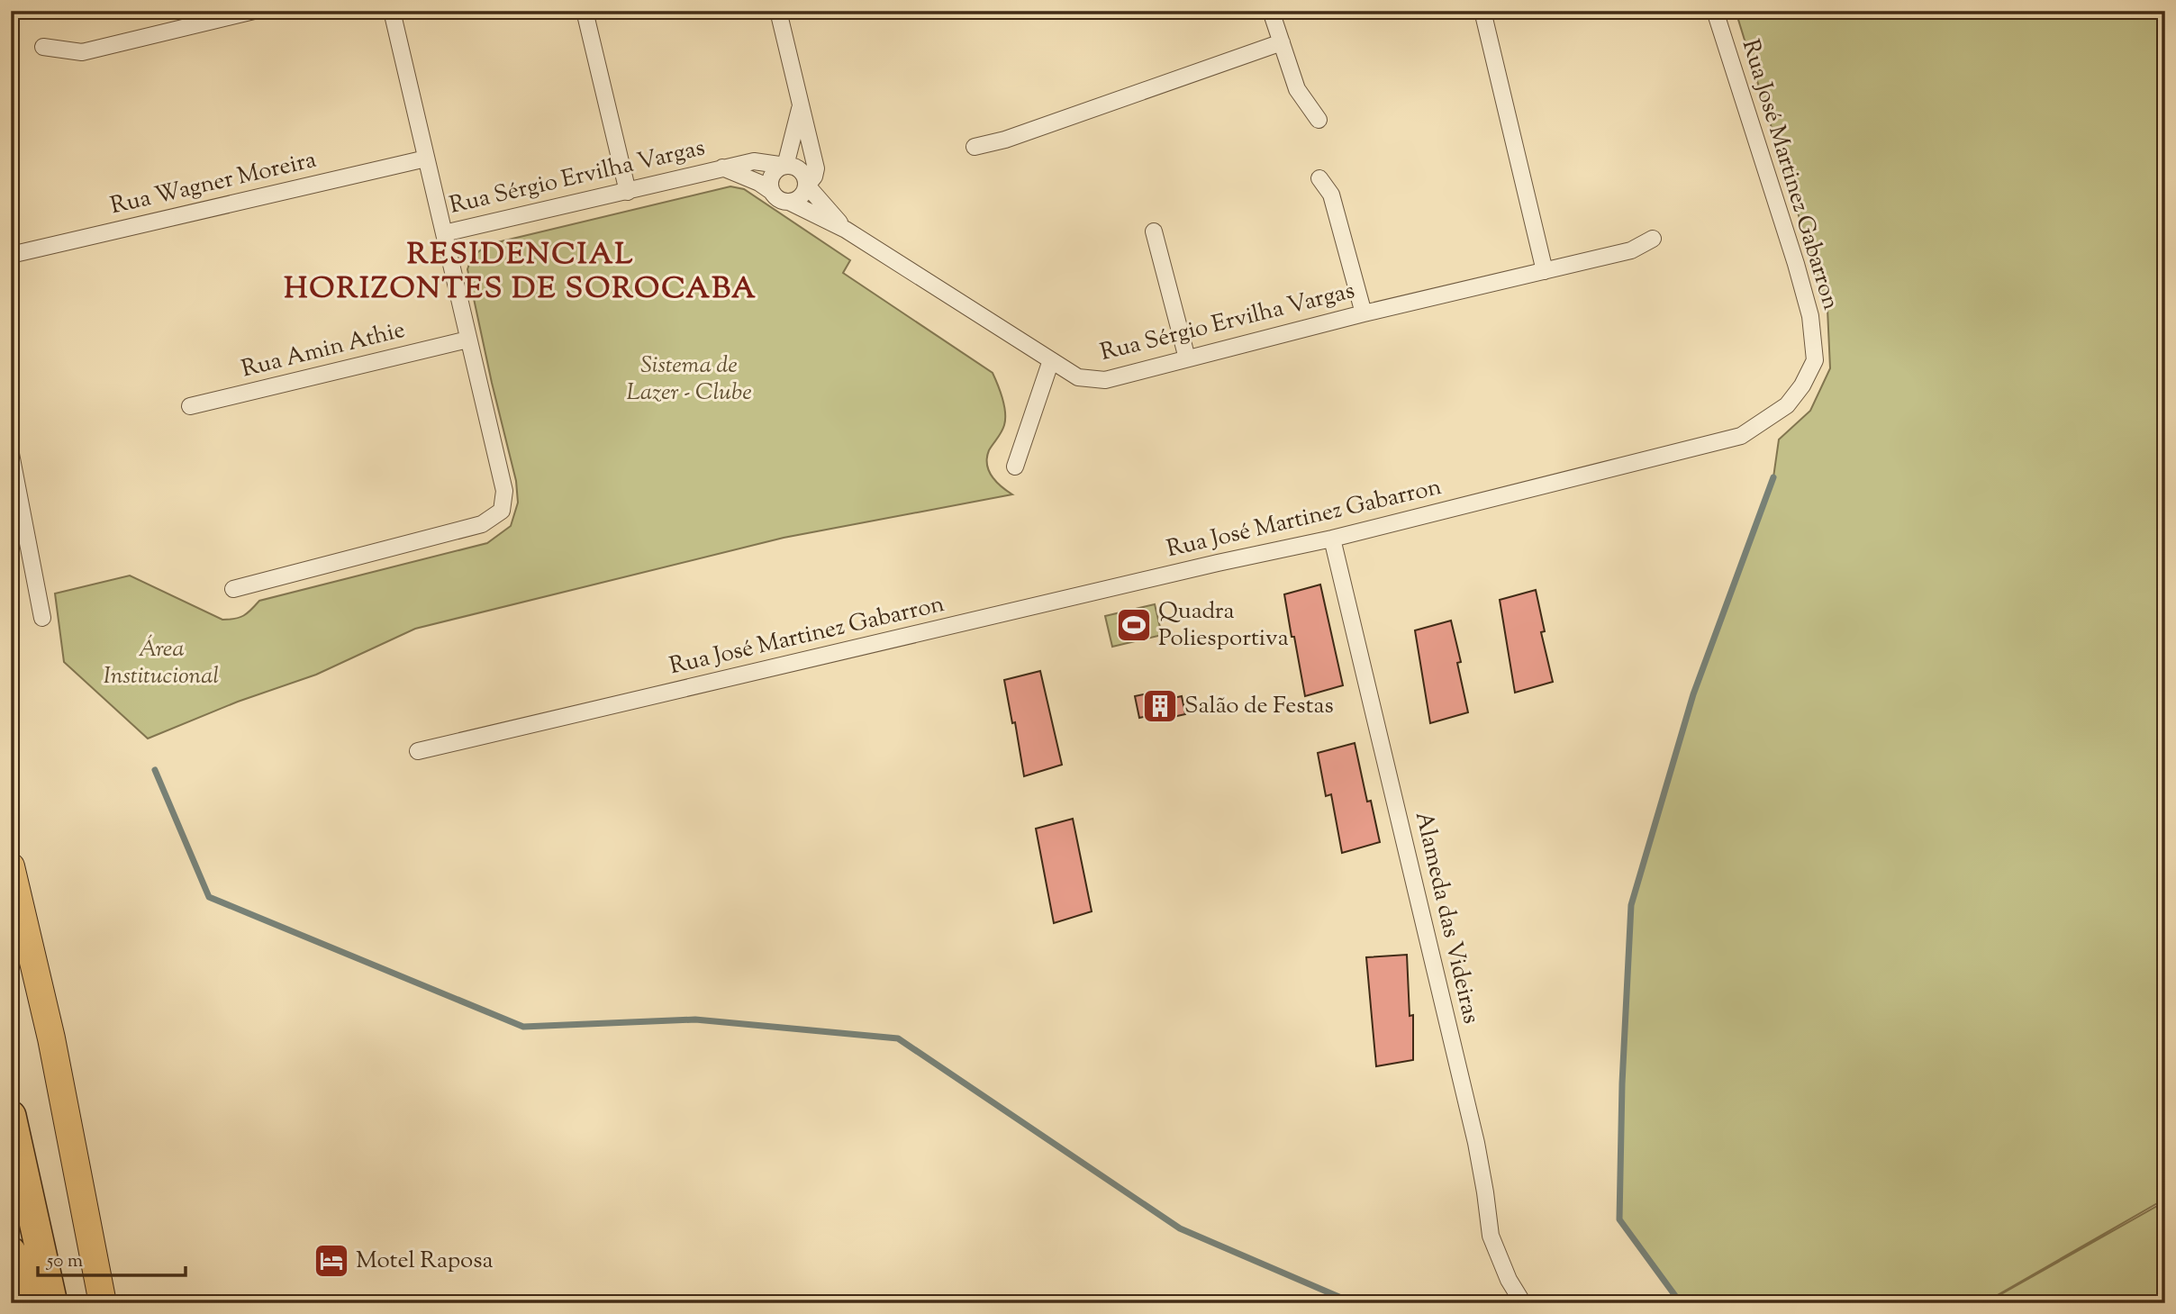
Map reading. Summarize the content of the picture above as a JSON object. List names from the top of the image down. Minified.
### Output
{"streets":{"street":["Rua José Martinez Gabarron","Rua Sérgio Ervilha Vargas","Rua Wagner Moreira","Rua Amin Athie","Alameda das Videiras"]},"crossings":[["Rua José Martinez Gabarron","Alameda das Videiras"]],"districts":["RESIDENCIAL HORIZONTES DE SOROCABA"],"parks":["Sistema de Lazer - Clube","Área Institucional"],"places":{"sports":["Quadra Poliesportiva"],"building":["Salão de Festas"],"hotel":["Motel Raposa"]},"scale_bar":"50 m"}
